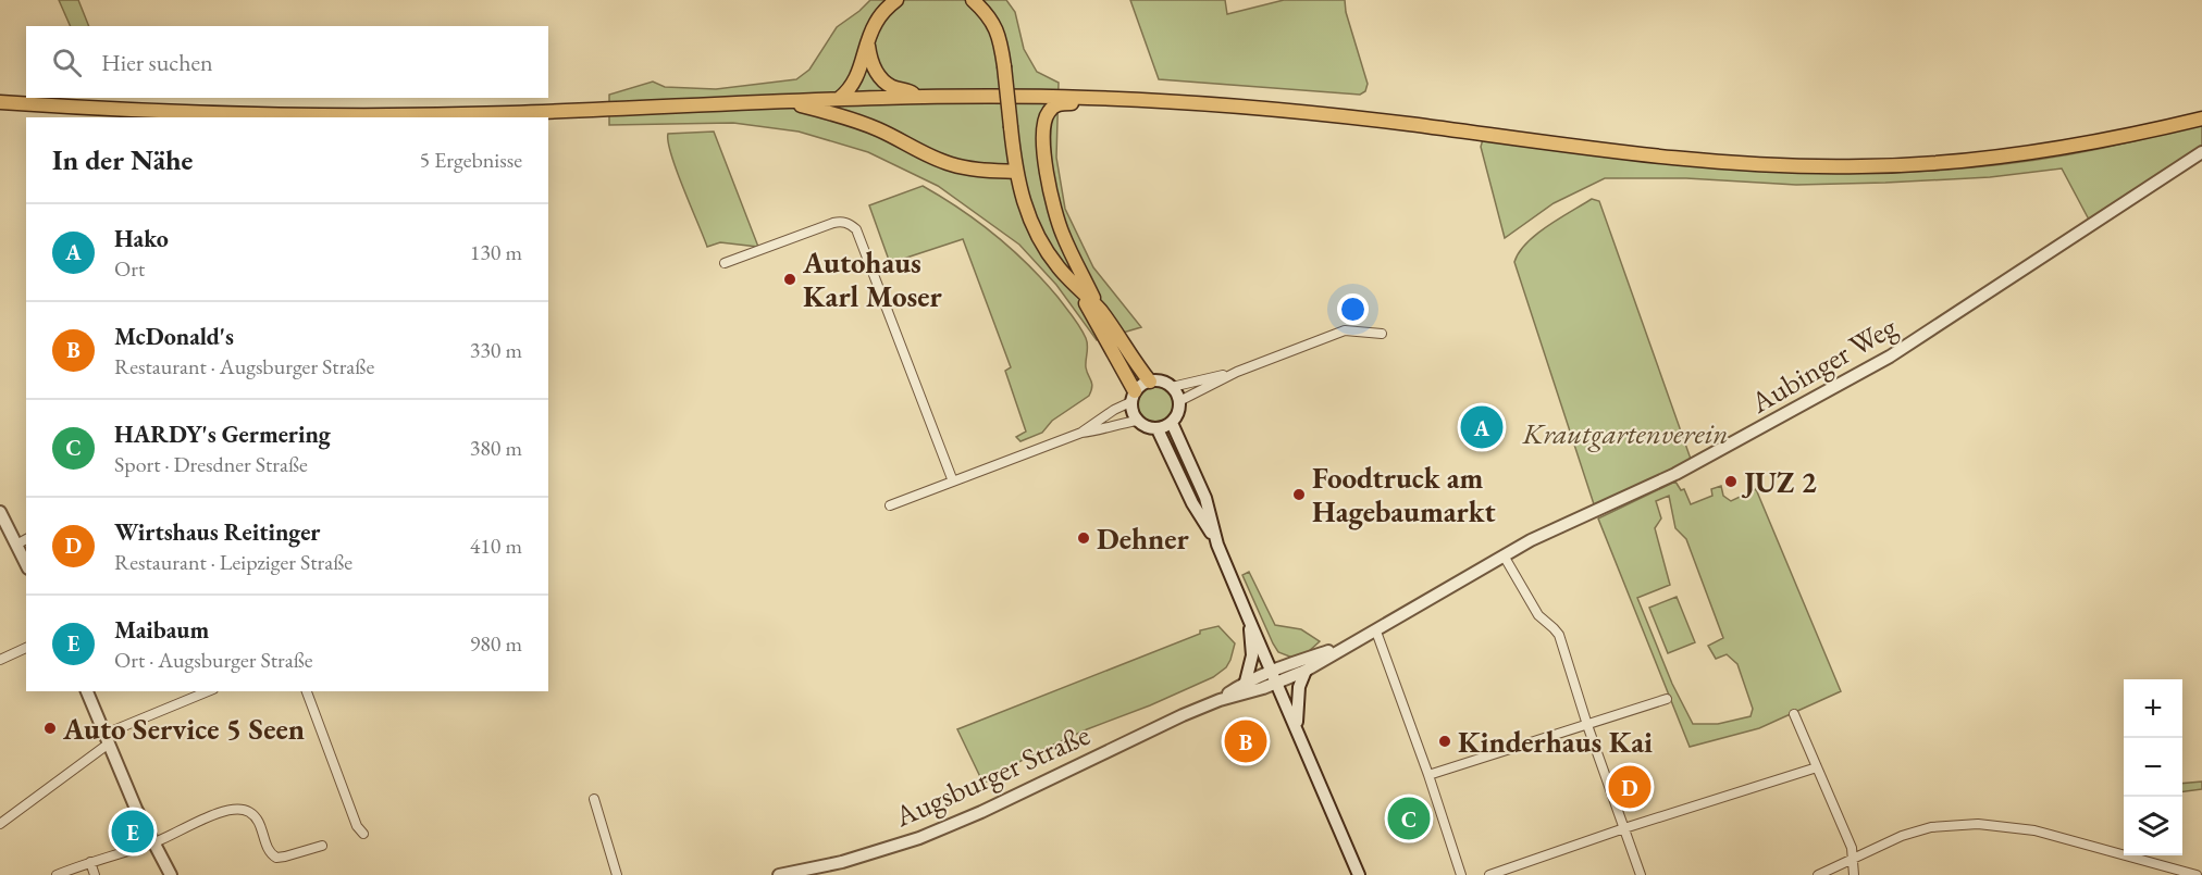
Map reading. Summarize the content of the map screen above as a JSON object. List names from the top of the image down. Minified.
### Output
{"streets":{"street":["Aubinger Weg","Augsburger Straße"]},"crossings":[["Aubinger Weg","Augsburger Straße"]],"parks":["Krautgartenverein"],"places":["Autohaus Karl Moser","JUZ 2","Foodtruck am Hagebaumarkt","Dehner","Auto Service 5 Seen","Kinderhaus Kai"],"page":{"search":"Hier suchen","heading":["In der Nähe","5 Ergebnisse"],"list":[{"mark":"A","name":"Hako","note":"Ort","value":"130 m"},{"mark":"B","name":"McDonald's","note":"Restaurant · Augsburger Straße","value":"330 m"},{"mark":"C","name":"HARDY's Germering","note":"Sport · Dresdner Straße","value":"380 m"},{"mark":"D","name":"Wirtshaus Reitinger","note":"Restaurant · Leipziger Straße","value":"410 m"},{"mark":"E","name":"Maibaum","note":"Ort · Augsburger Straße","value":"980 m"}],"pins":["A","B","D","C","E"],"map_buttons":["+","−"]}}
